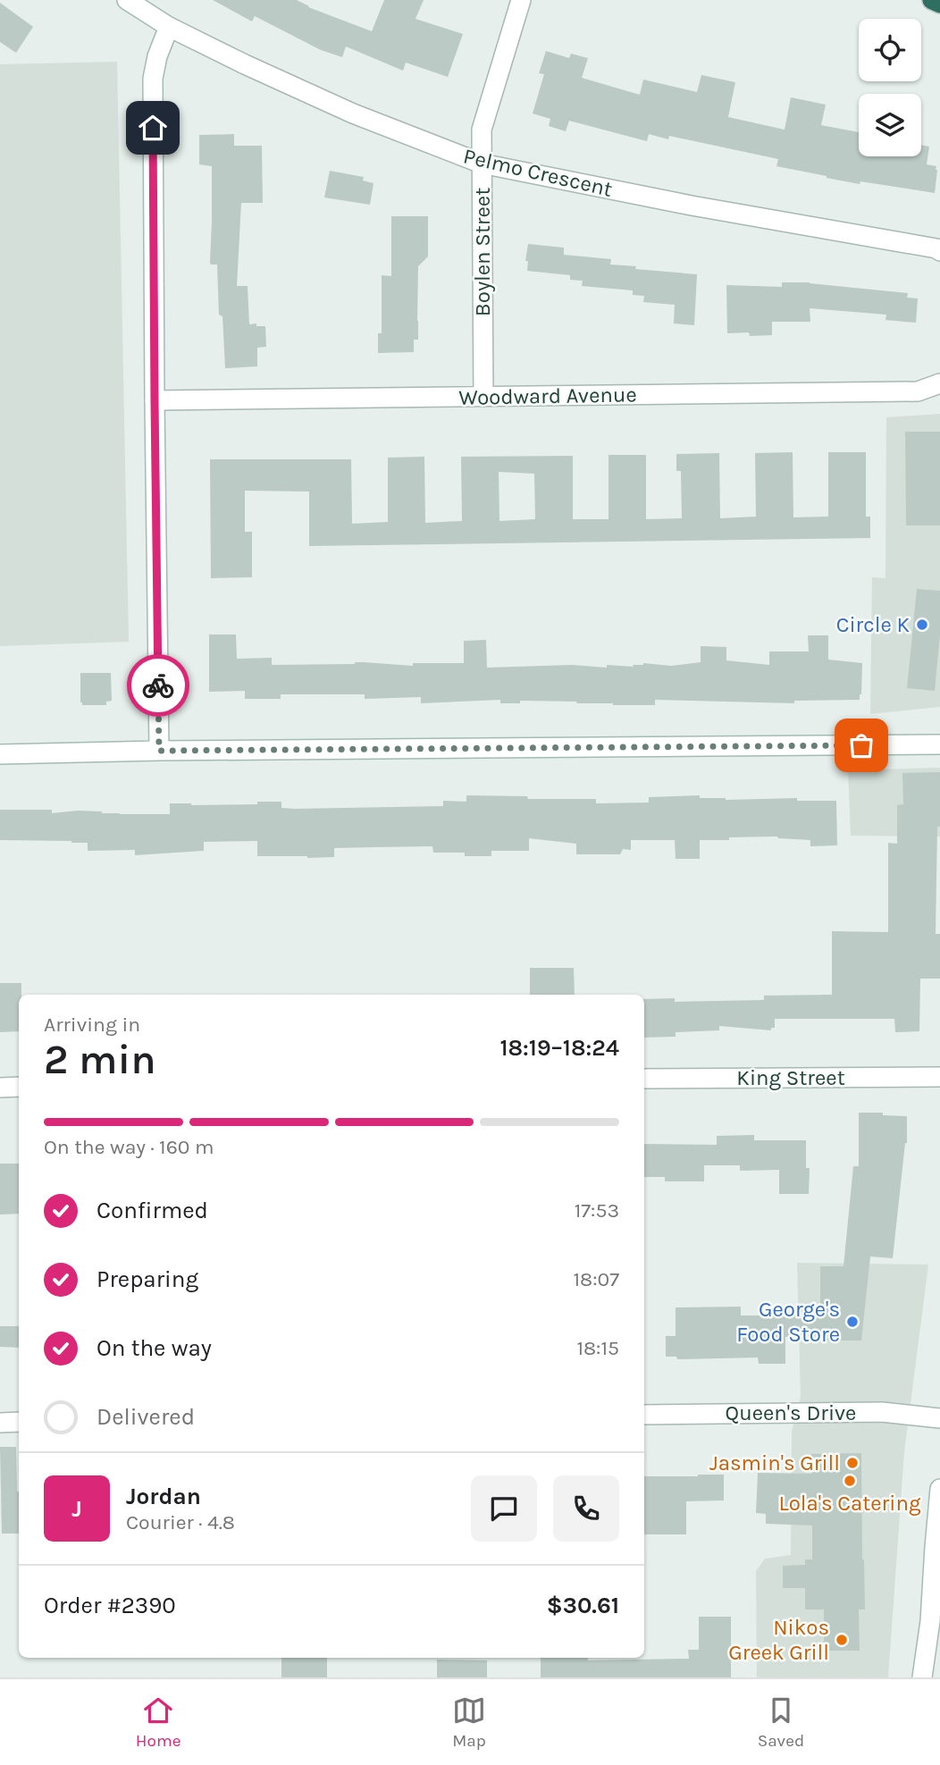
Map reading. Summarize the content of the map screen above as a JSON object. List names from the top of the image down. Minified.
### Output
{"streets":{"street":["Pelmo Crescent","Boylen Street","Woodward Avenue","King Street","Queen's Drive"]},"crossings":[["Pelmo Crescent","Boylen Street"],["Boylen Street","Woodward Avenue"]],"places":["Circle K","George's Food Store","Jasmin's Grill","Lola's Catering","Nikos Greek Grill"],"page":{"heading":["2 min","Arriving in","18:19–18:24"],"panel":["Jordan","Courier · 4.8","Order #2390","$30.61"],"bar":"On the way · 160 m","list":[["Confirmed","17:53"],["Preparing","18:07"],["On the way","18:15"],"Delivered"],"round":"J","tabs":["Home","Map","Saved"]}}
